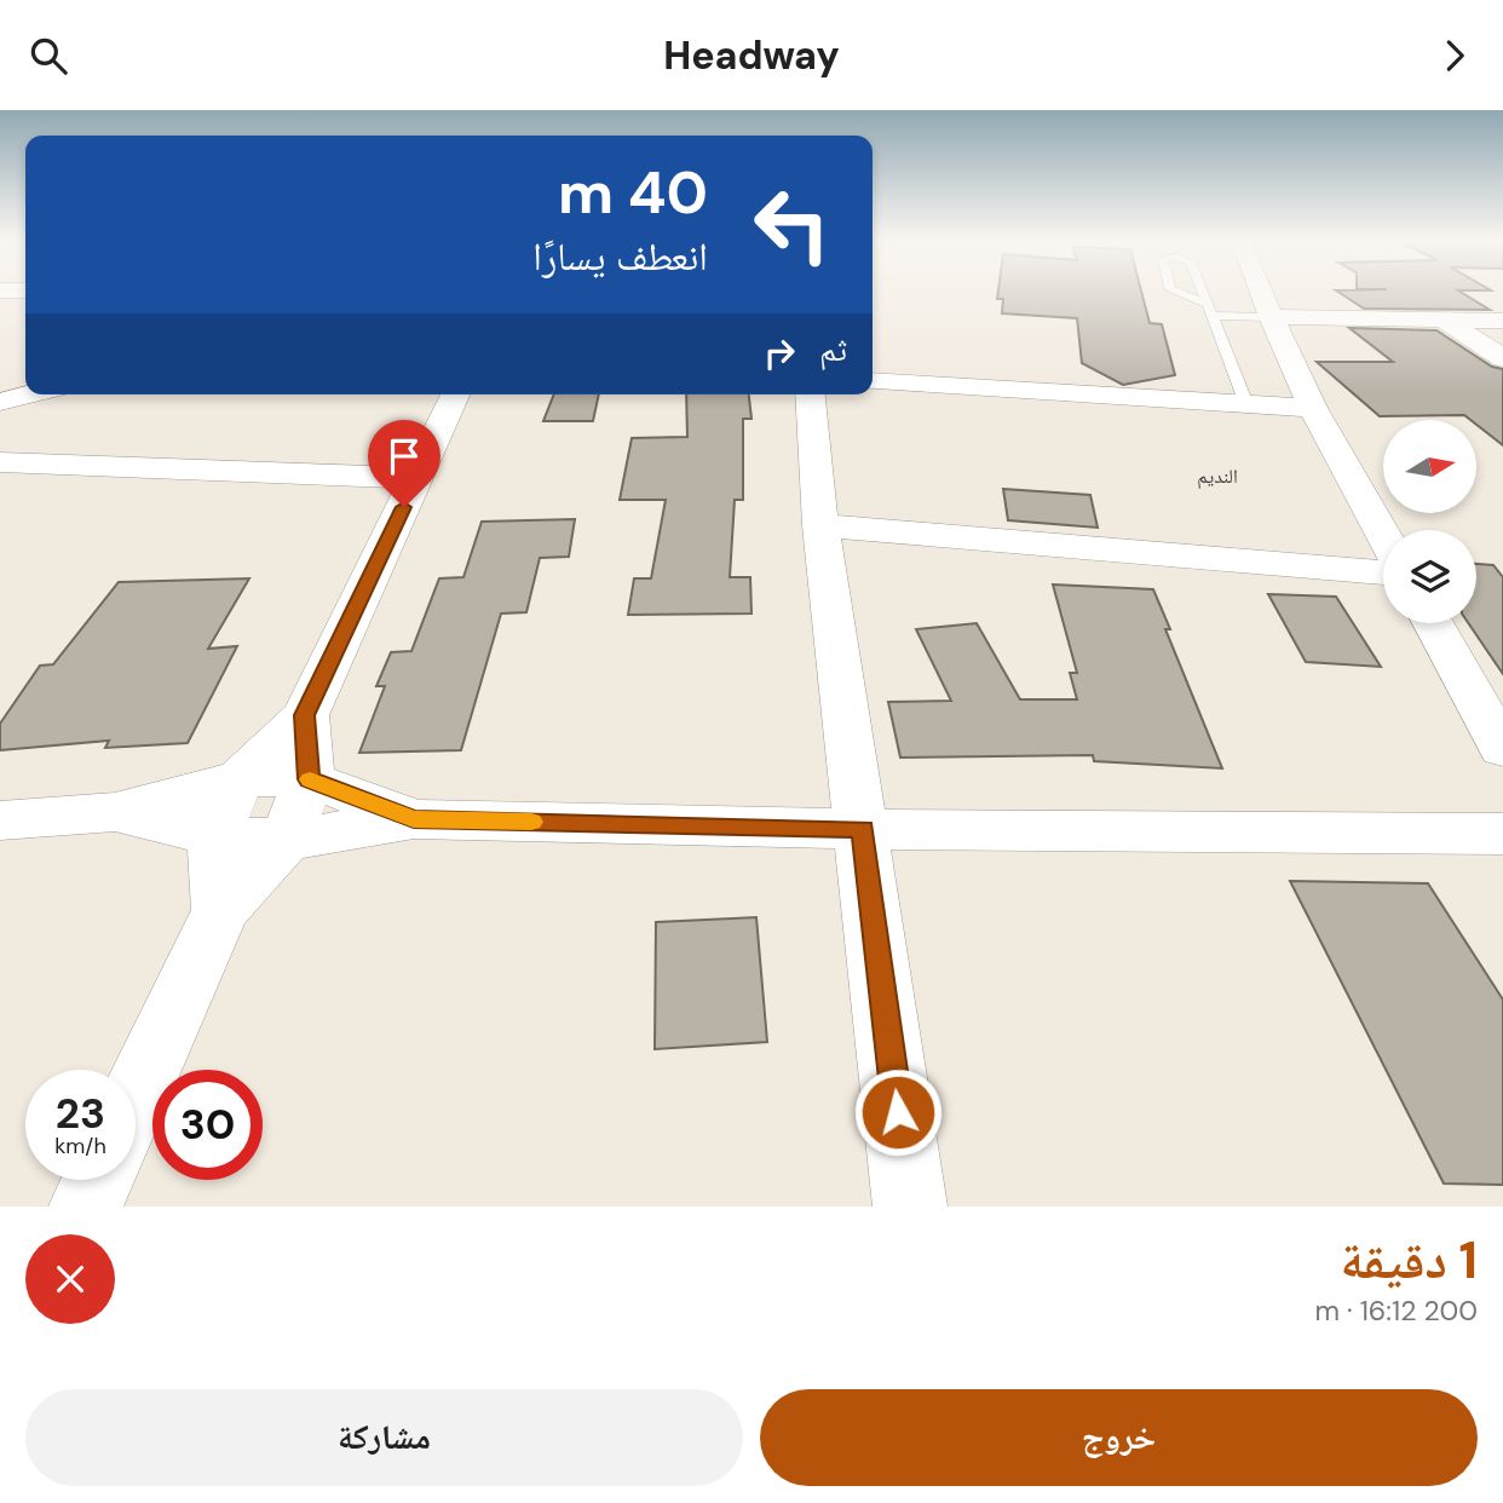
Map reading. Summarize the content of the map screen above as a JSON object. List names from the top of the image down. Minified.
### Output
{"districts":["النديم"],"north":"right","page":{"header":"Headway","turn":["40 m","انعطف يسارًا"],"then":"ثم","speed":"23 km/h","limit":"30","heading":["1 دقيقة","200 m · 16:12"],"buttons":["خروج","مشاركة"]}}
